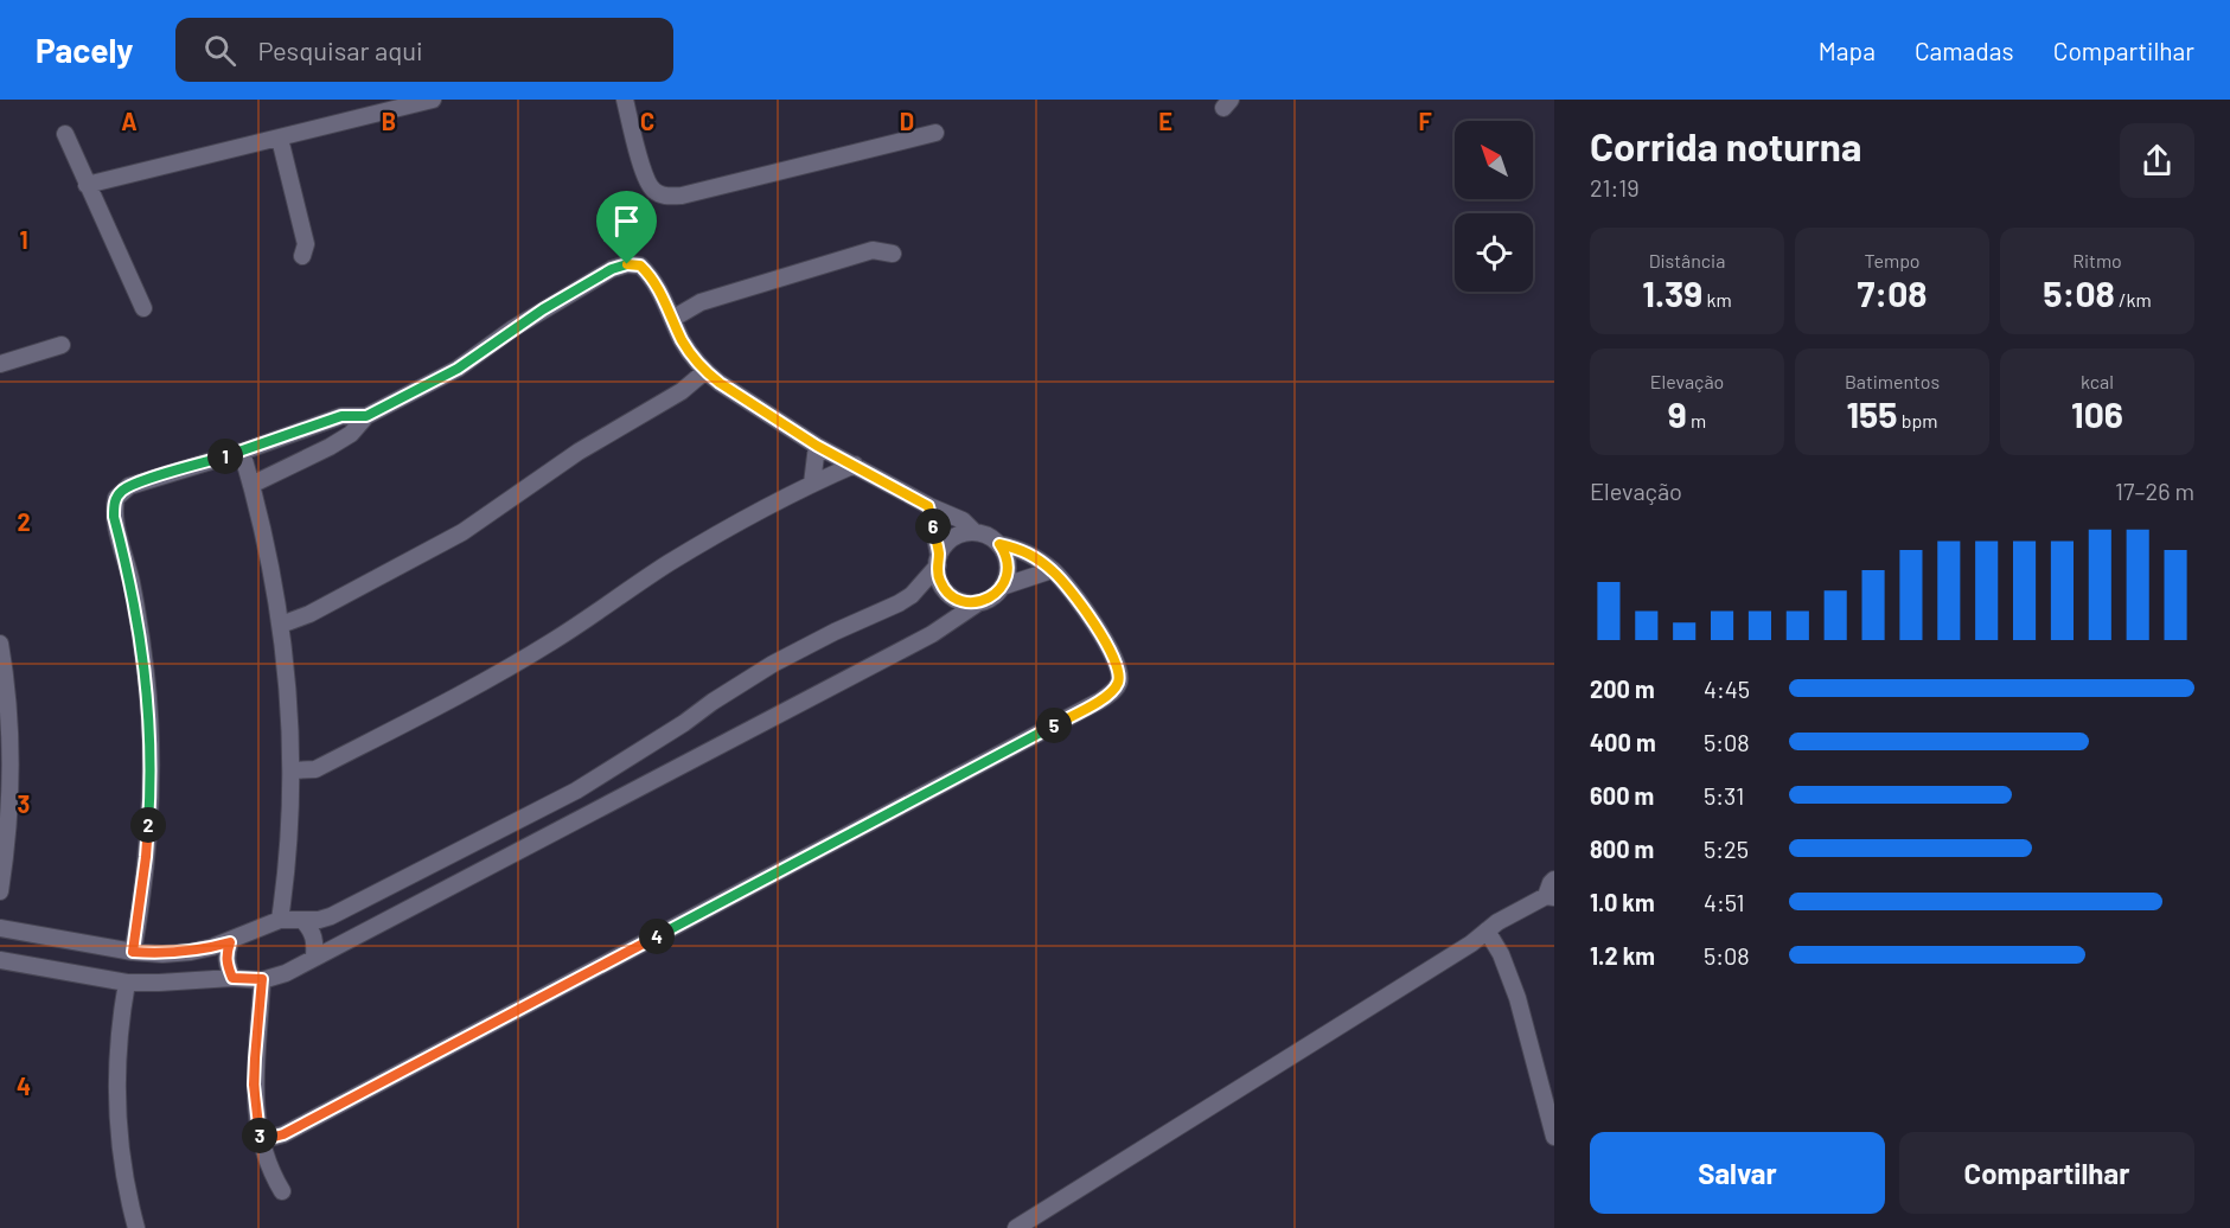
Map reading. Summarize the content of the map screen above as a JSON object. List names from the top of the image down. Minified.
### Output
{"north":"top left","page":{"header":"Pacely","search":"Pesquisar aqui","nav":["Mapa","Camadas","Compartilhar"],"heading":["Corrida noturna","21:19"],"stats":[["Distância","1.39 km"],["Tempo","7:08"],["Ritmo","5:08 /km"],["Elevação","9 m"],["Batimentos","155 bpm"],["kcal","106"]],"pins":["1","6","5","2","4","3"],"chart":["Elevação","17–26 m"],"list":[{"name":"200 m","note":"4:45"},{"name":"400 m","note":"5:08"},{"name":"600 m","note":"5:31"},{"name":"800 m","note":"5:25"},{"name":"1.0 km","note":"4:51"},{"name":"1.2 km","note":"5:08"}],"buttons":["Salvar","Compartilhar"]},"grid":{"columns":["A","B","C","D","E","F"],"rows":["1","2","3","4"]}}
